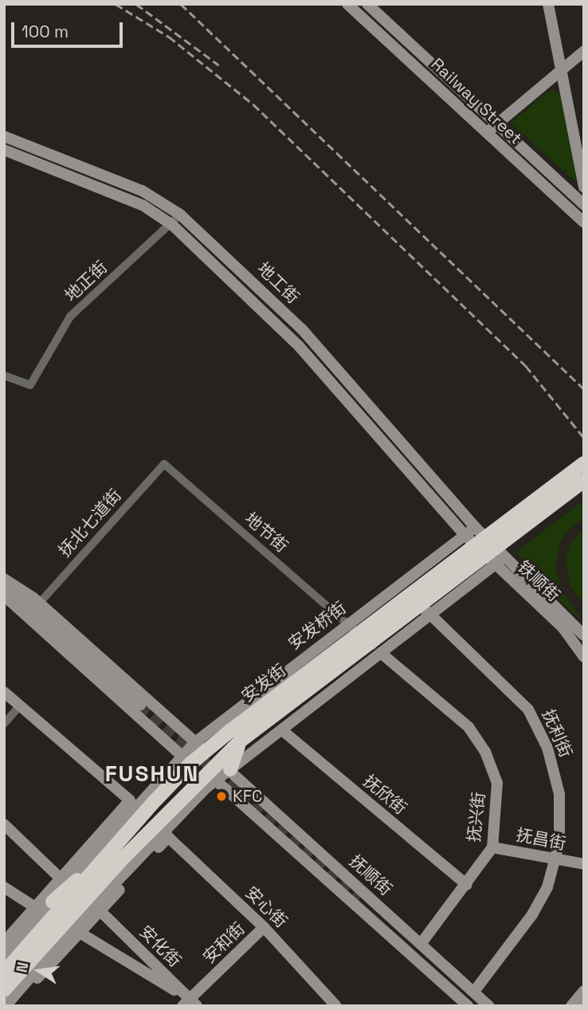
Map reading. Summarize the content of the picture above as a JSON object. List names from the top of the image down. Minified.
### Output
{"streets":{"highway":["安发街"],"main road":["Railway Street","地工街","铁顺街","安发桥街","抚利街","抚欣街","抚兴街","抚昌街","抚顺街","安心街","安和街","安化街"],"street":["地正街","抚北七道街","地节街"]},"crossings":[["地正街","地工街"],["地工街","铁顺街"],["地工街","安发桥街"],["抚北七道街","地节街"],["地节街","安发桥街"],["地节街","抚兴街"],["铁顺街","安发桥街"],["安发桥街","安发街"],["安发桥街","抚利街"],["抚利街","抚昌街"],["抚利街","抚顺街"],["抚欣街","抚兴街"],["抚兴街","抚昌街"],["抚兴街","抚顺街"],["安心街","安和街"],["安心街","安化街"],["安和街","安化街"]],"districts":["FUSHUN"],"places":["KFC"],"scale_bar":"100 m","north":"left"}
